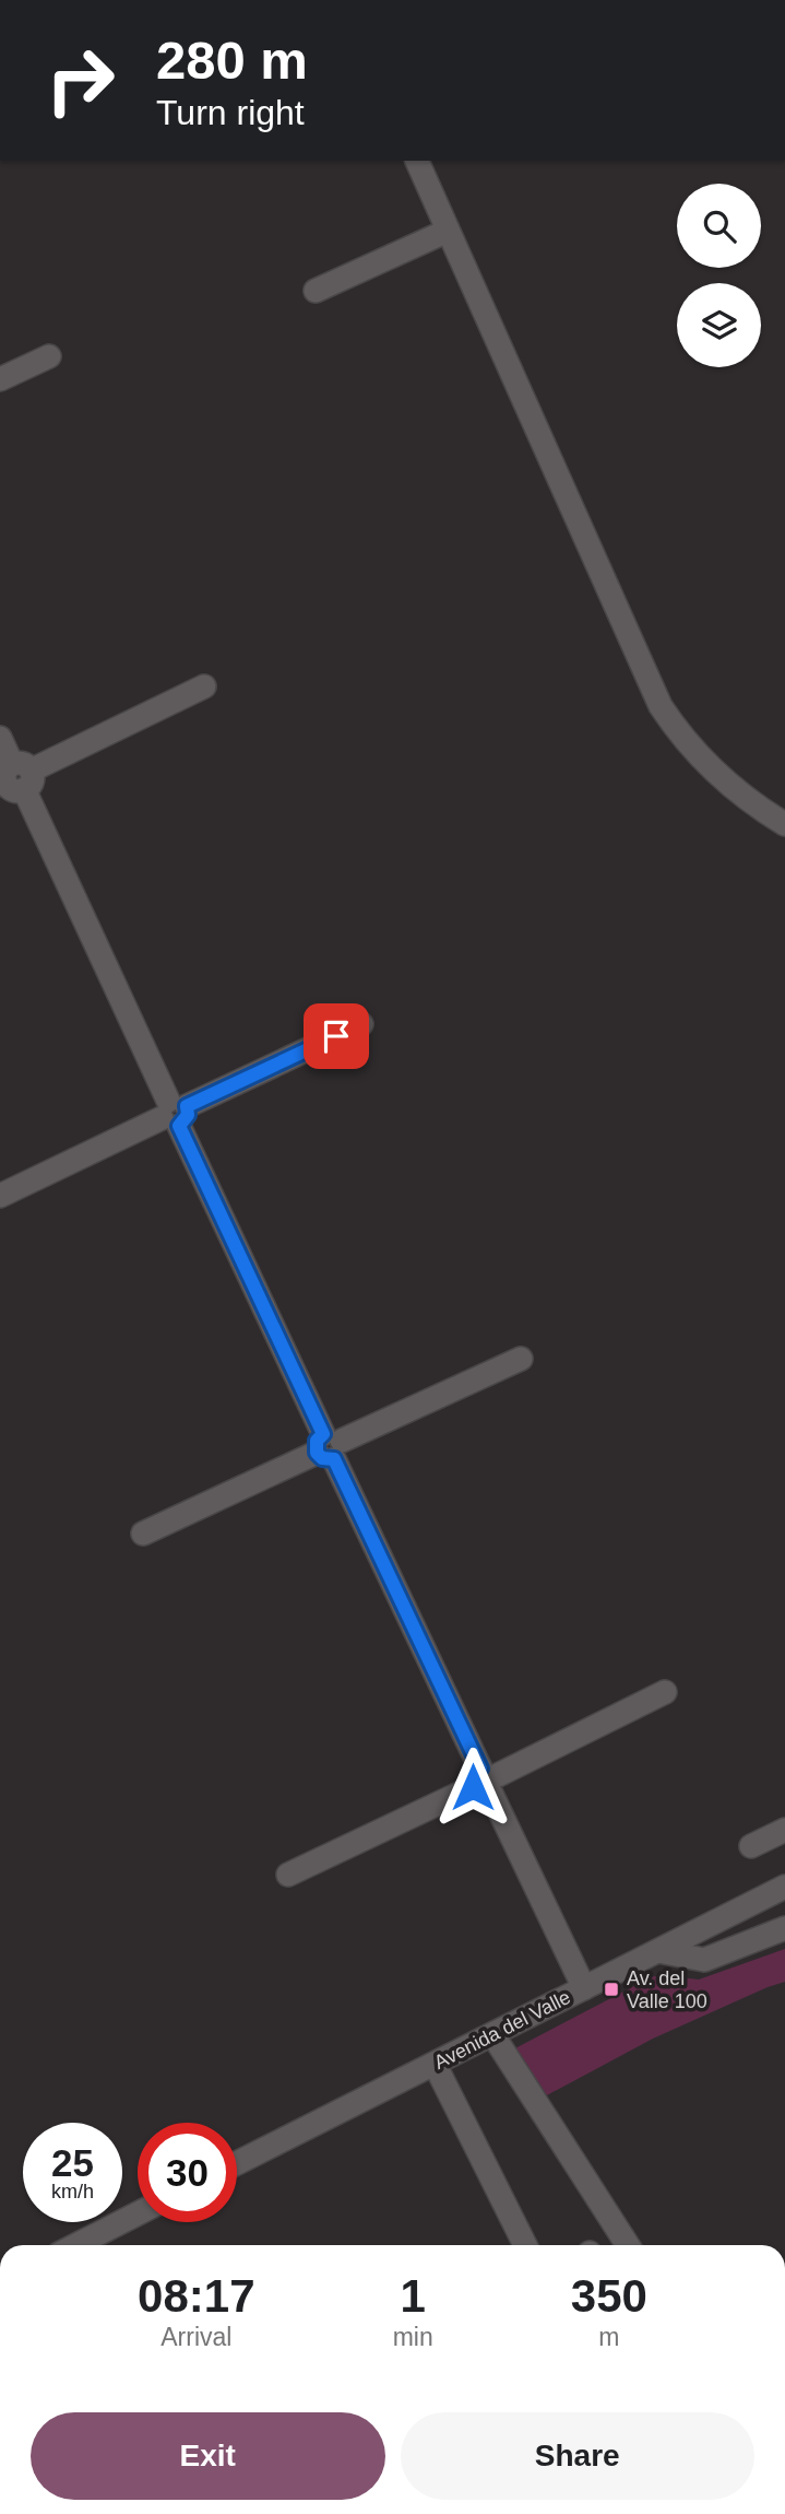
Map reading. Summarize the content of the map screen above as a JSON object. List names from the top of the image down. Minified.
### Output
{"streets":{"street":["Avenida del Valle"]},"places":{"transit":["Av. del Valle 100"]},"page":{"turn":["280 m","Turn right"],"speed":"25 km/h","limit":"30","eta":["08:17","Arrival","1","min","350","m"],"buttons":["Exit","Share"]}}
